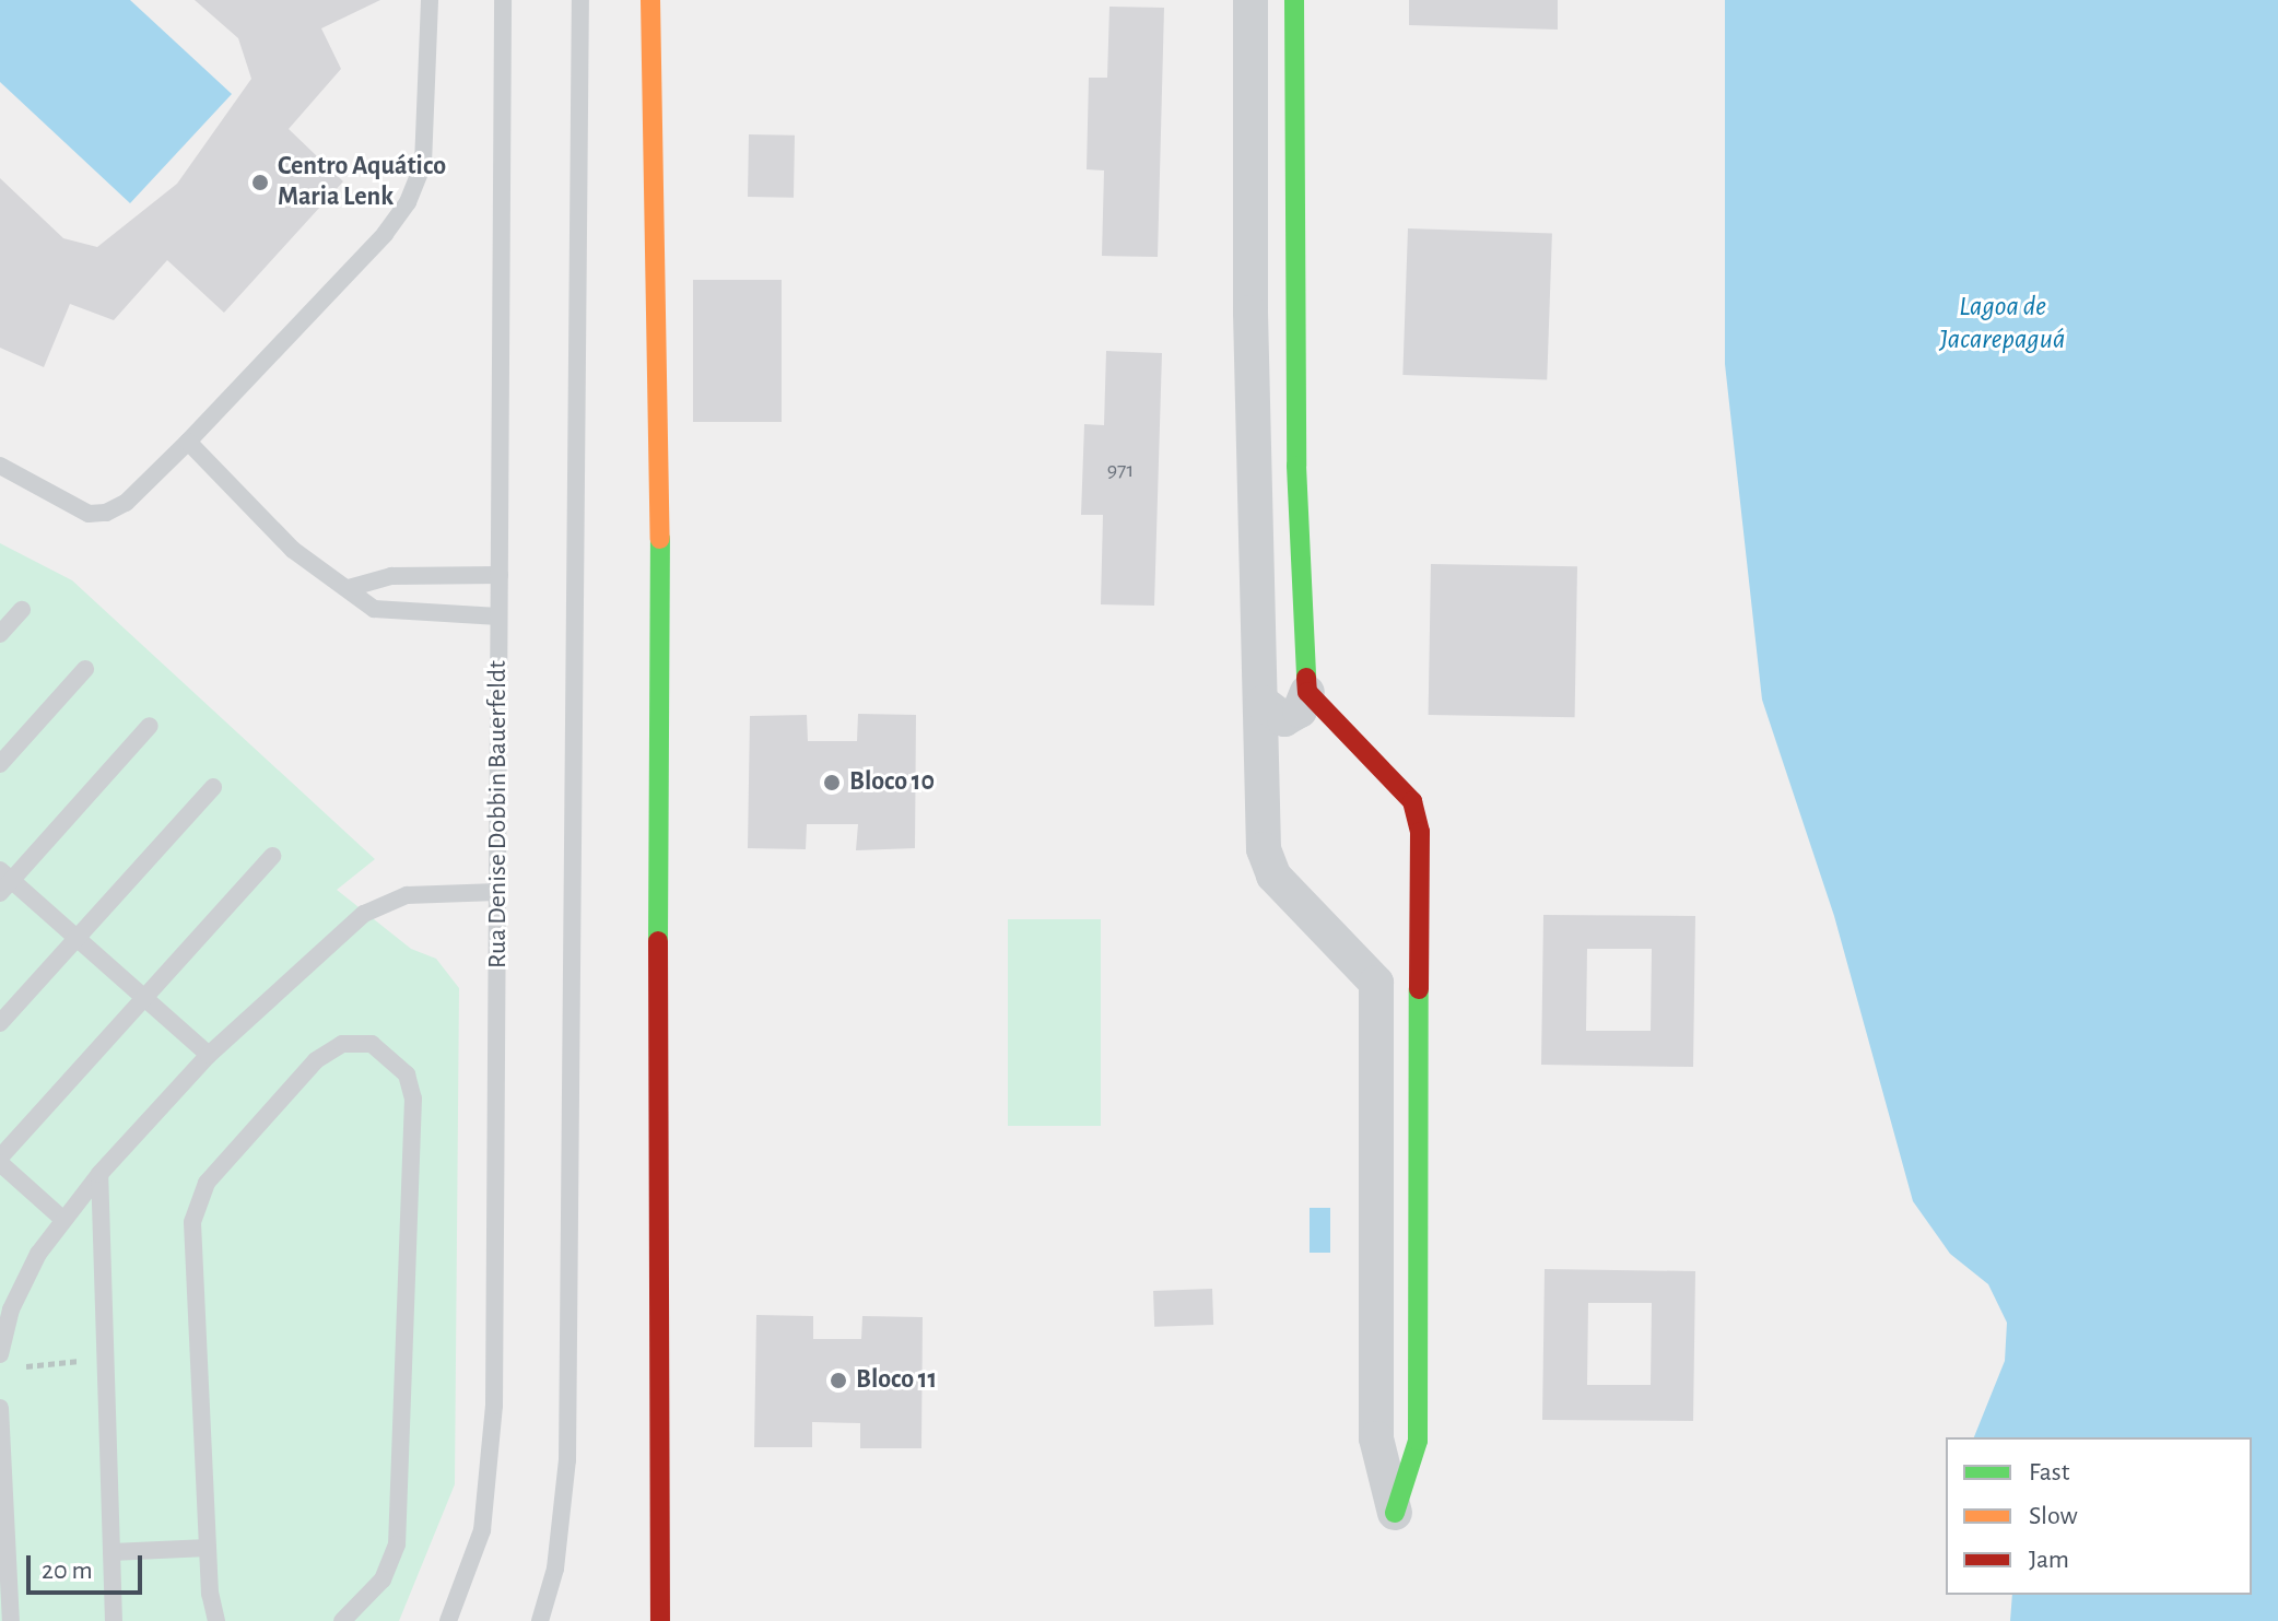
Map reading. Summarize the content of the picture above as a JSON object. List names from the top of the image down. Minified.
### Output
{"streets":{"lane":["Rua Denise Dobbin Bauerfeldt"]},"water":["Lagoa de Jacarepaguá"],"places":["Centro Aquático Maria Lenk","Bloco 10","Bloco 11"],"house_numbers":["971"],"legend":["Fast","Slow","Jam"],"scale_bar":"20 m"}
